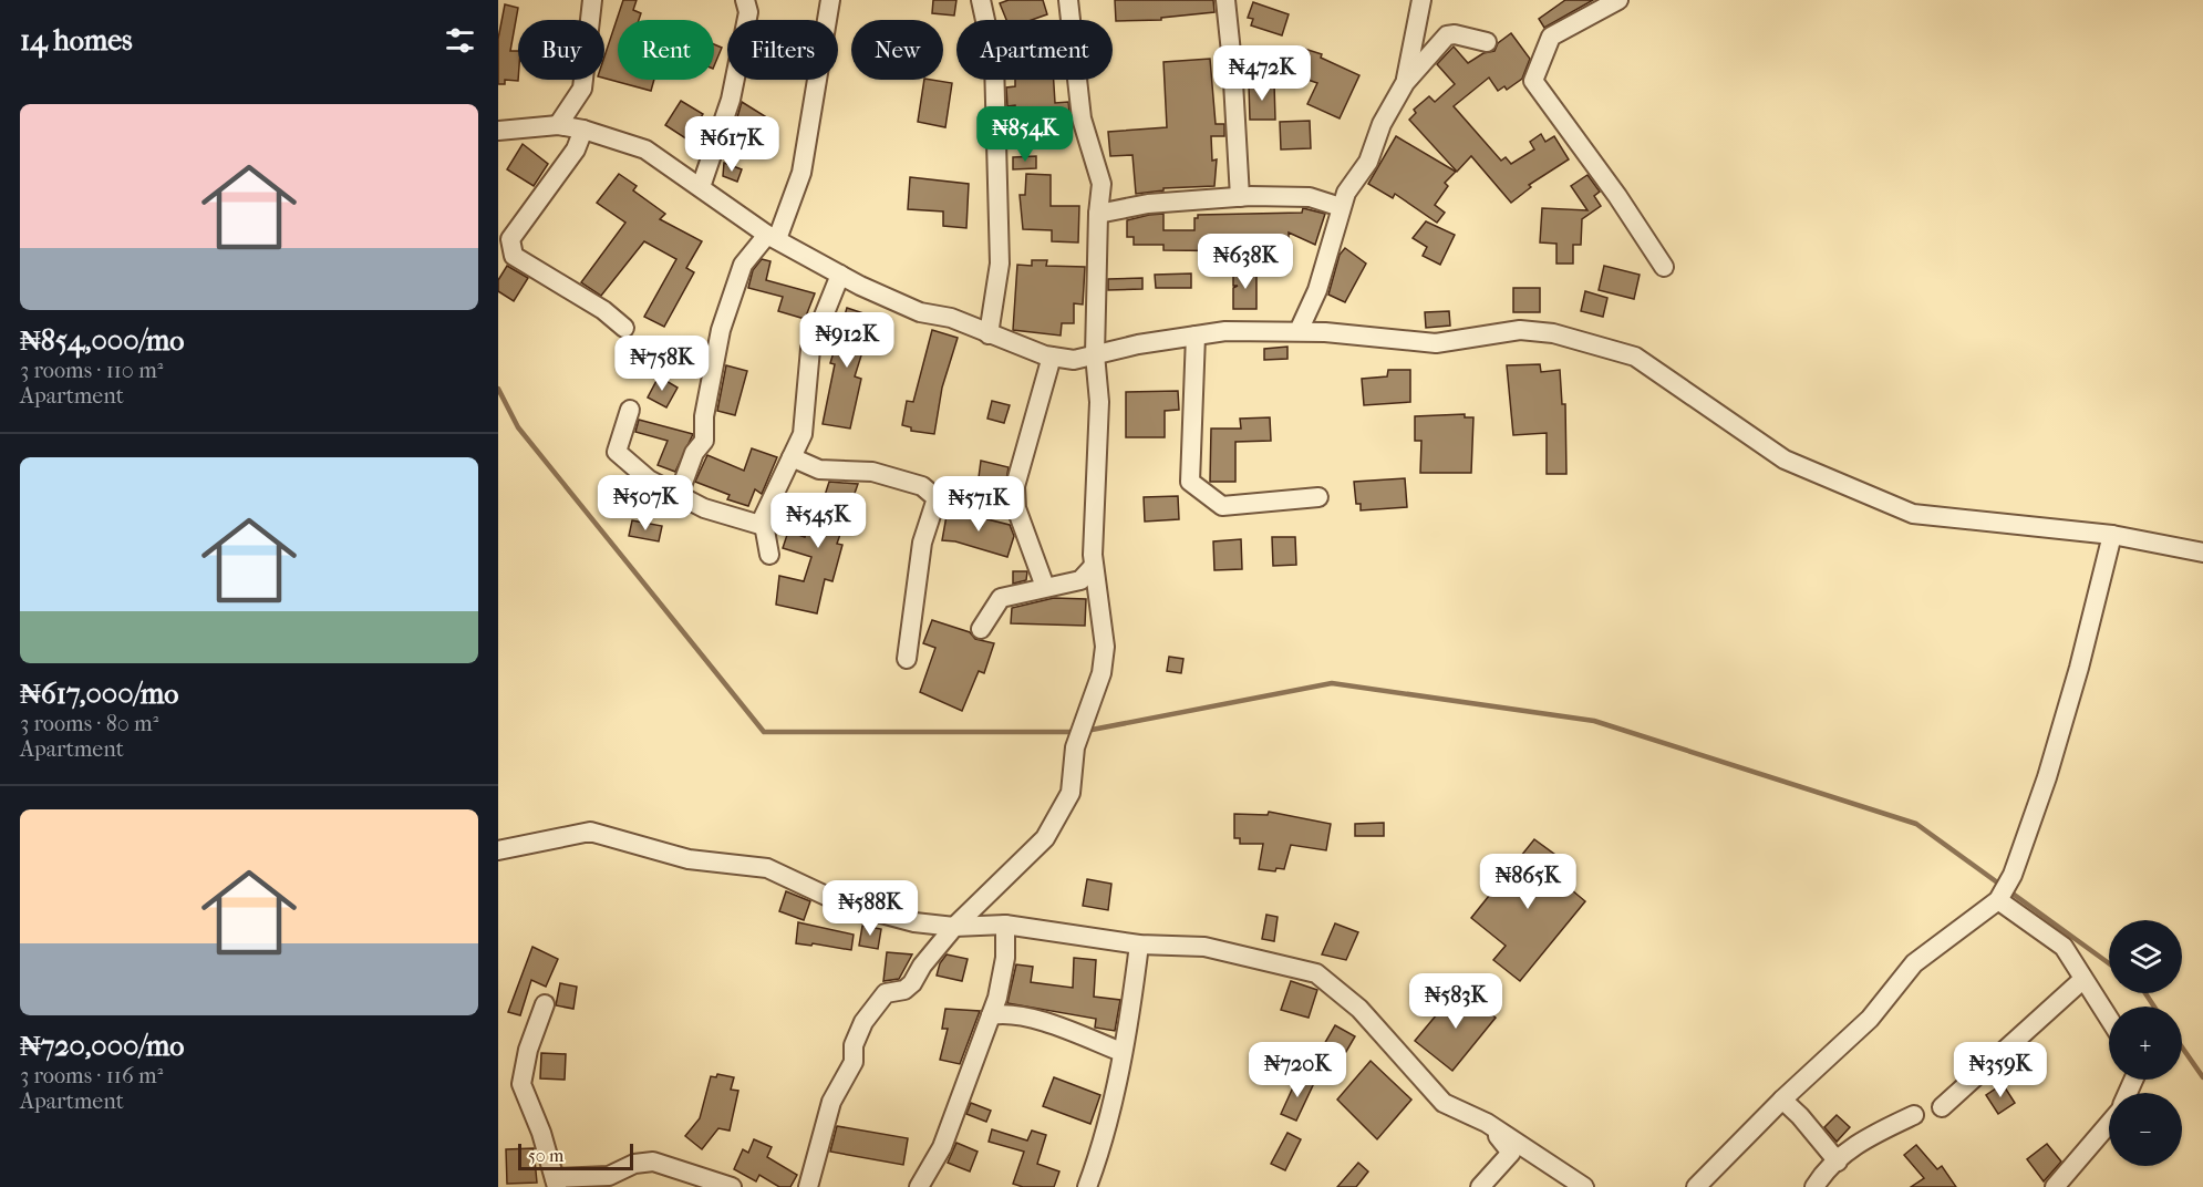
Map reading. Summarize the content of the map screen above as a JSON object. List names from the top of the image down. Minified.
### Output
{"scale_bar":"50 m","page":{"heading":"14 homes","chip":["Buy","Rent","Filters","New","Apartment"],"price":["₦472K","₦854K","₦617K","₦638K","₦912K","₦758K","₦507K","₦571K","₦545K","₦865K","₦588K","₦583K","₦720K","₦359K"],"list":[{"name":"₦854,000/mo","note":"3 rooms · 110 m² · Apartment"},{"name":"₦617,000/mo","note":"3 rooms · 80 m² · Apartment"},{"name":"₦720,000/mo","note":"3 rooms · 116 m² · Apartment"}],"map_buttons":["+","−"],"scale":"50 m"}}
